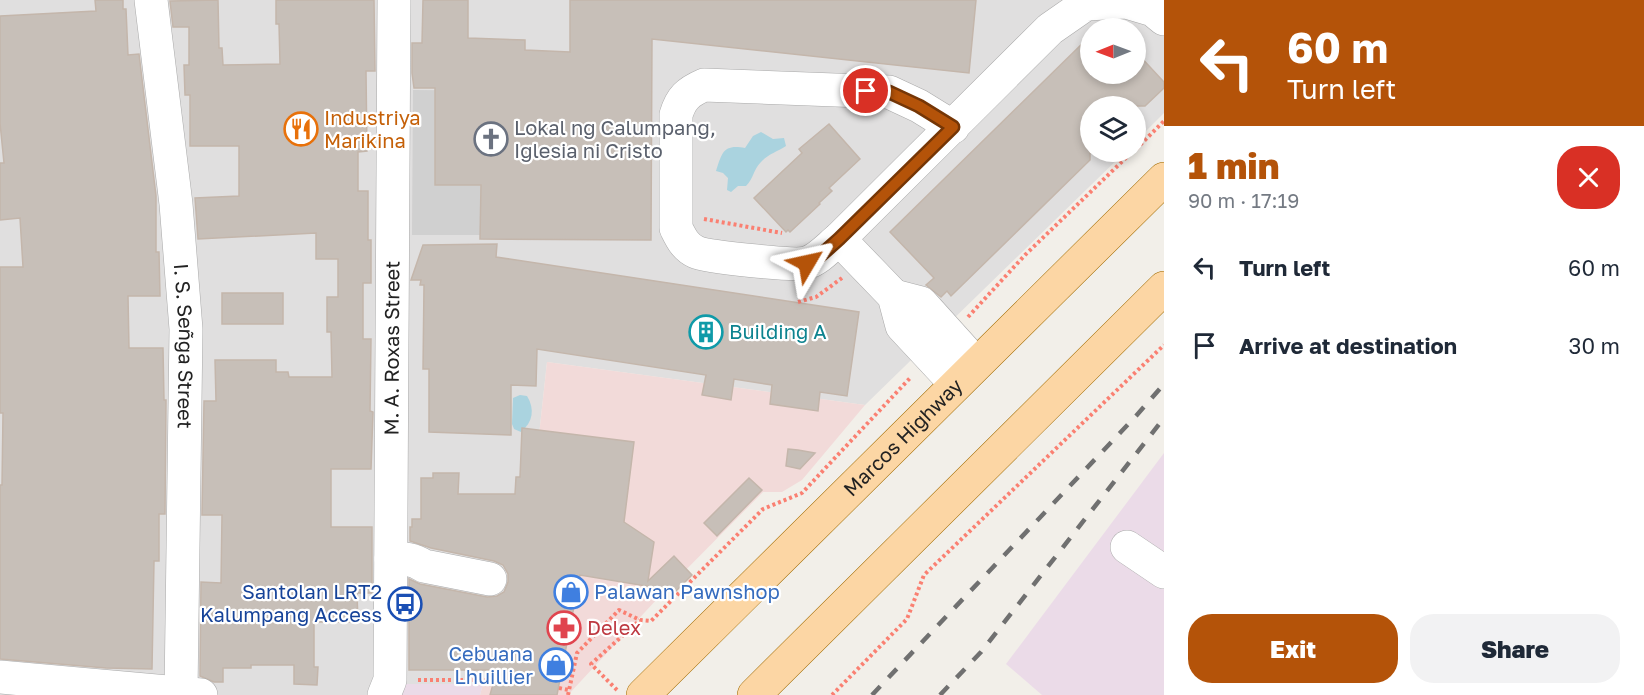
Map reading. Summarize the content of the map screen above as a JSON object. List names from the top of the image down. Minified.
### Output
{"streets":{"main road":["Marcos Highway"],"street":["I. S. Señga Street","M. A. Roxas Street"]},"places":{"restaurant":["Industriya Marikina"],"church":["Lokal ng Calumpang, Iglesia ni Cristo"],"building":["Building A"],"shop":["Palawan Pawnshop","Cebuana Lhuillier"],"bus stop":["Santolan LRT2 Kalumpang Access"],"pharmacy":["Delex"]},"north":"left","page":{"turn":["60 m","Turn left"],"heading":["1 min","90 m · 17:19"],"list":[{"name":"Turn left","value":"60 m"},{"name":"Arrive at destination","value":"30 m"}],"buttons":["Exit","Share"]}}
